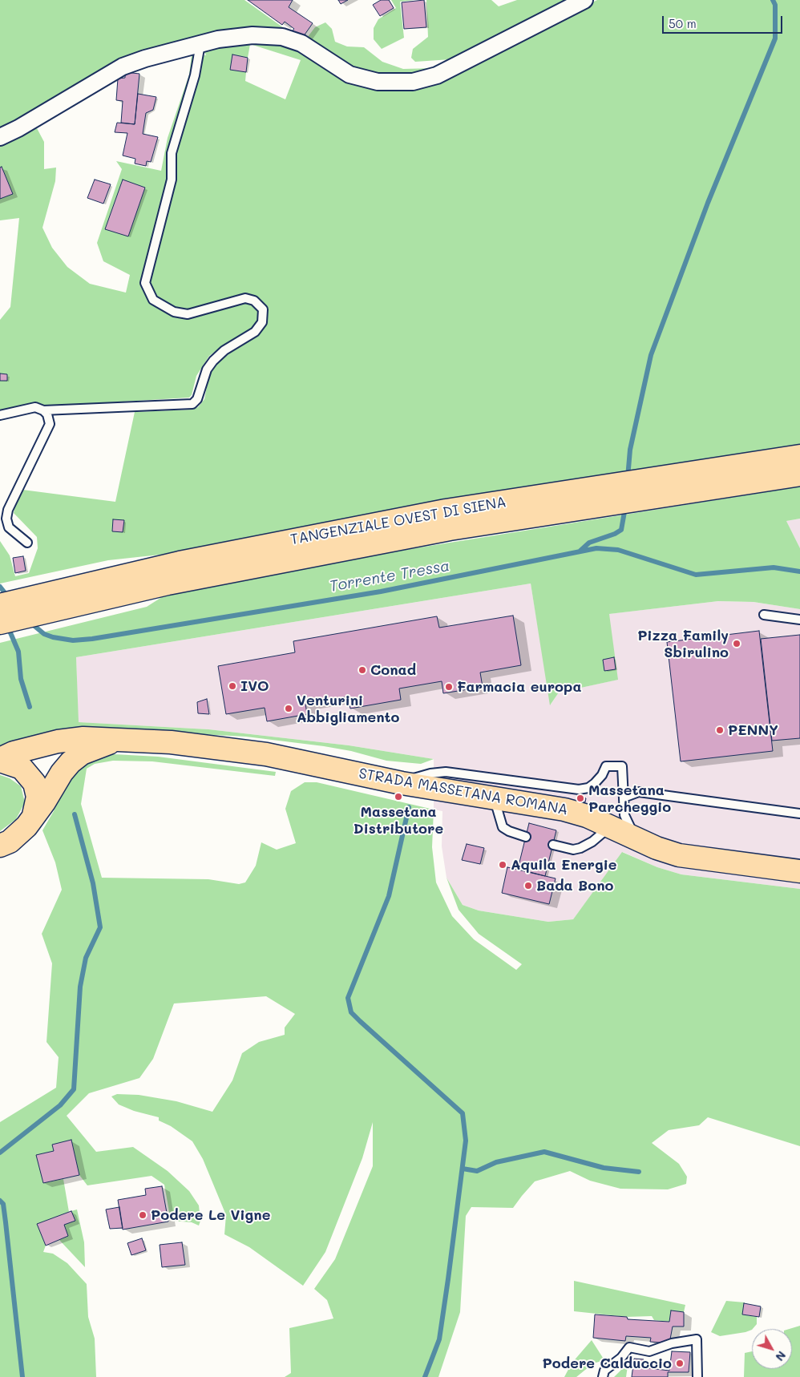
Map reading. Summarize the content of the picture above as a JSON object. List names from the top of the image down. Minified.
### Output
{"streets":{"main road":["TANGENZIALE OVEST DI SIENA","STRADA MASSETANA ROMANA"]},"water":["Torrente Tressa"],"places":["Pizza Family Sbirulino","Conad","IVO","Farmacia europa","Venturini Abbigliamento","PENNY","Massetana Distributore","Massetana Parcheggio","Aquila Energie","Bada Bono","Podere Le Vigne","Podere Calduccio"],"scale_bar":"50 m","north":"bottom right"}
